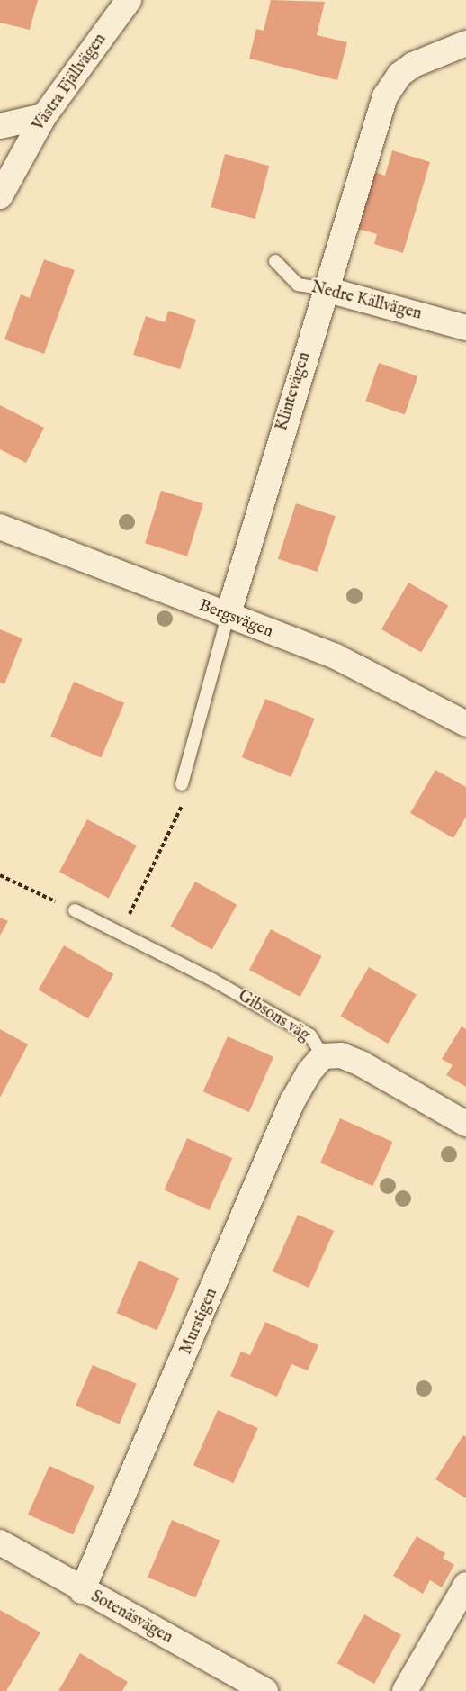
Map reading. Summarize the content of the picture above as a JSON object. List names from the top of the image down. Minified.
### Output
{"streets":{"street":["Västra Fjällvägen","Nedre Källvägen","Klintevägen","Bergsvägen","Gibsons väg","Murstigen","Sotenäsvägen"]},"crossings":[["Nedre Källvägen","Klintevägen"],["Klintevägen","Bergsvägen"],["Gibsons väg","Murstigen"],["Murstigen","Sotenäsvägen"]]}
